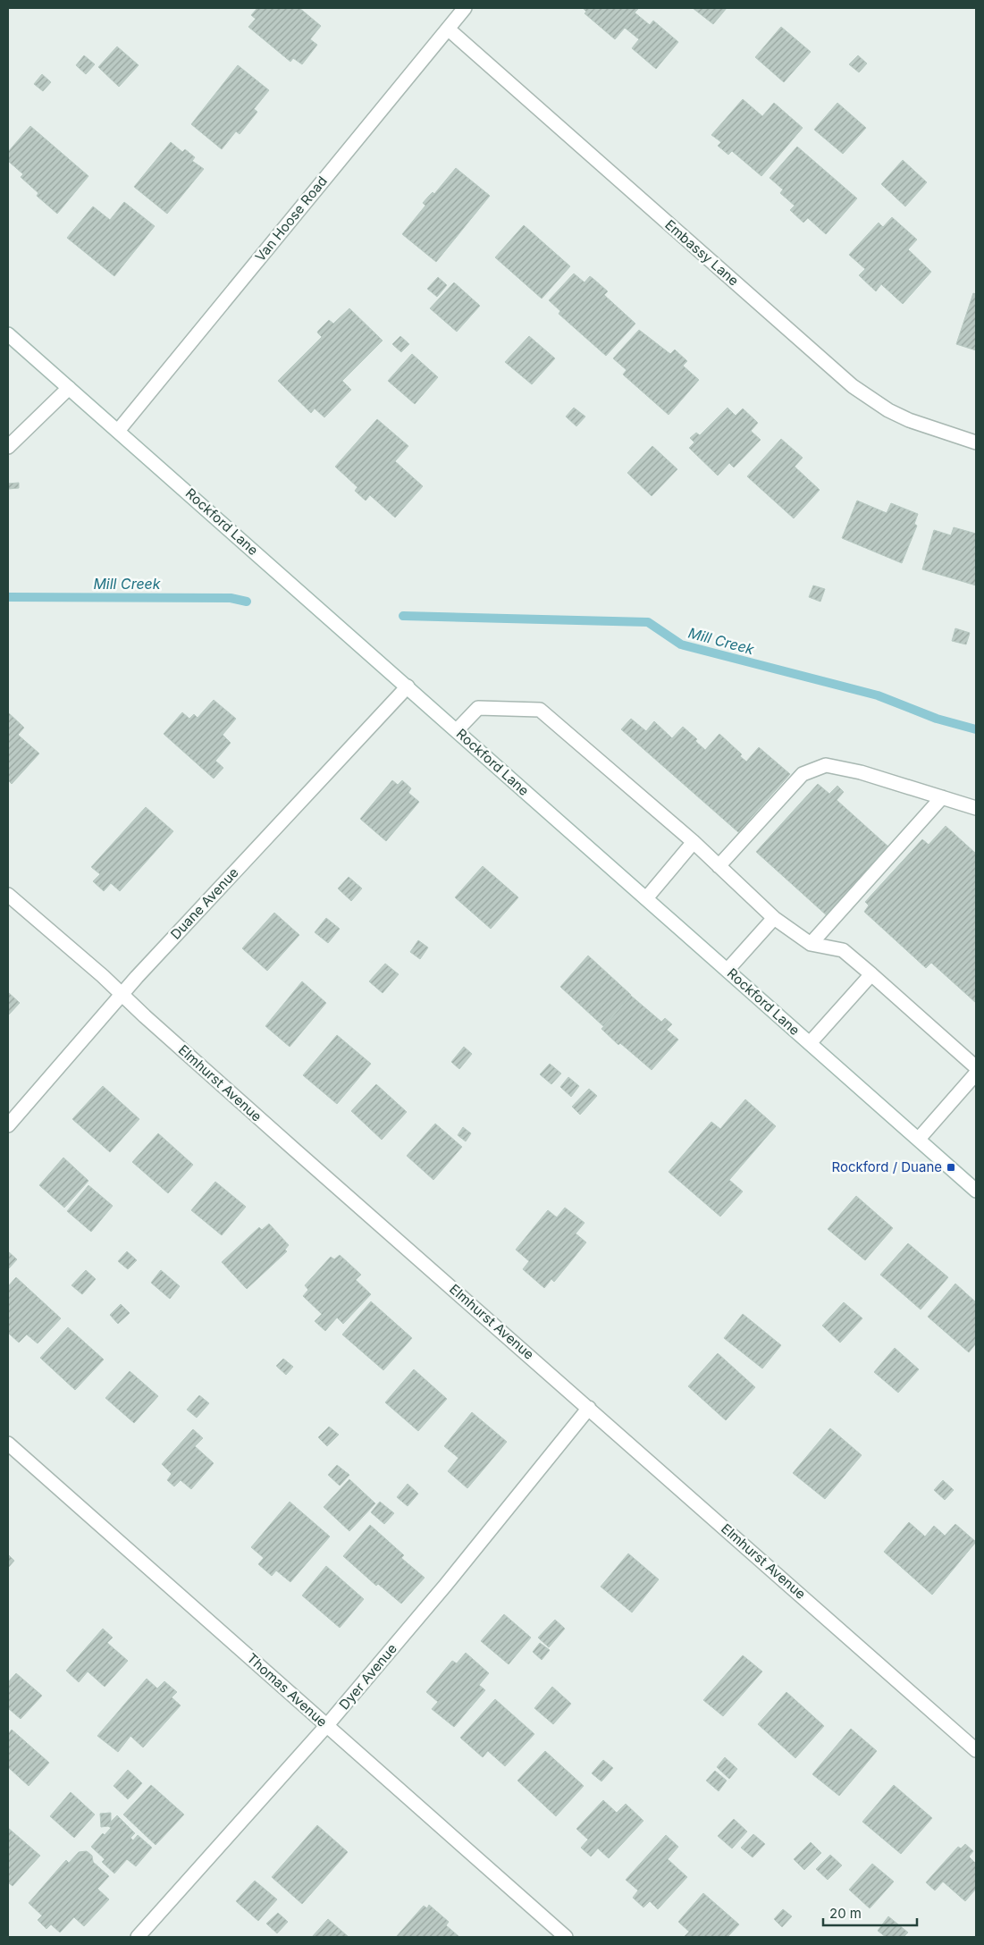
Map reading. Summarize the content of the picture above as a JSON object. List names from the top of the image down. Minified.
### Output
{"streets":{"street":["Van Hoose Road","Embassy Lane","Rockford Lane","Duane Avenue","Elmhurst Avenue","Dyer Avenue","Thomas Avenue"]},"crossings":[["Van Hoose Road","Embassy Lane"],["Van Hoose Road","Rockford Lane"],["Rockford Lane","Duane Avenue"],["Duane Avenue","Elmhurst Avenue"],["Elmhurst Avenue","Dyer Avenue"],["Dyer Avenue","Thomas Avenue"]],"water":["Mill Creek"],"places":{"transit":["Rockford / Duane"]},"scale_bar":"20 m"}
